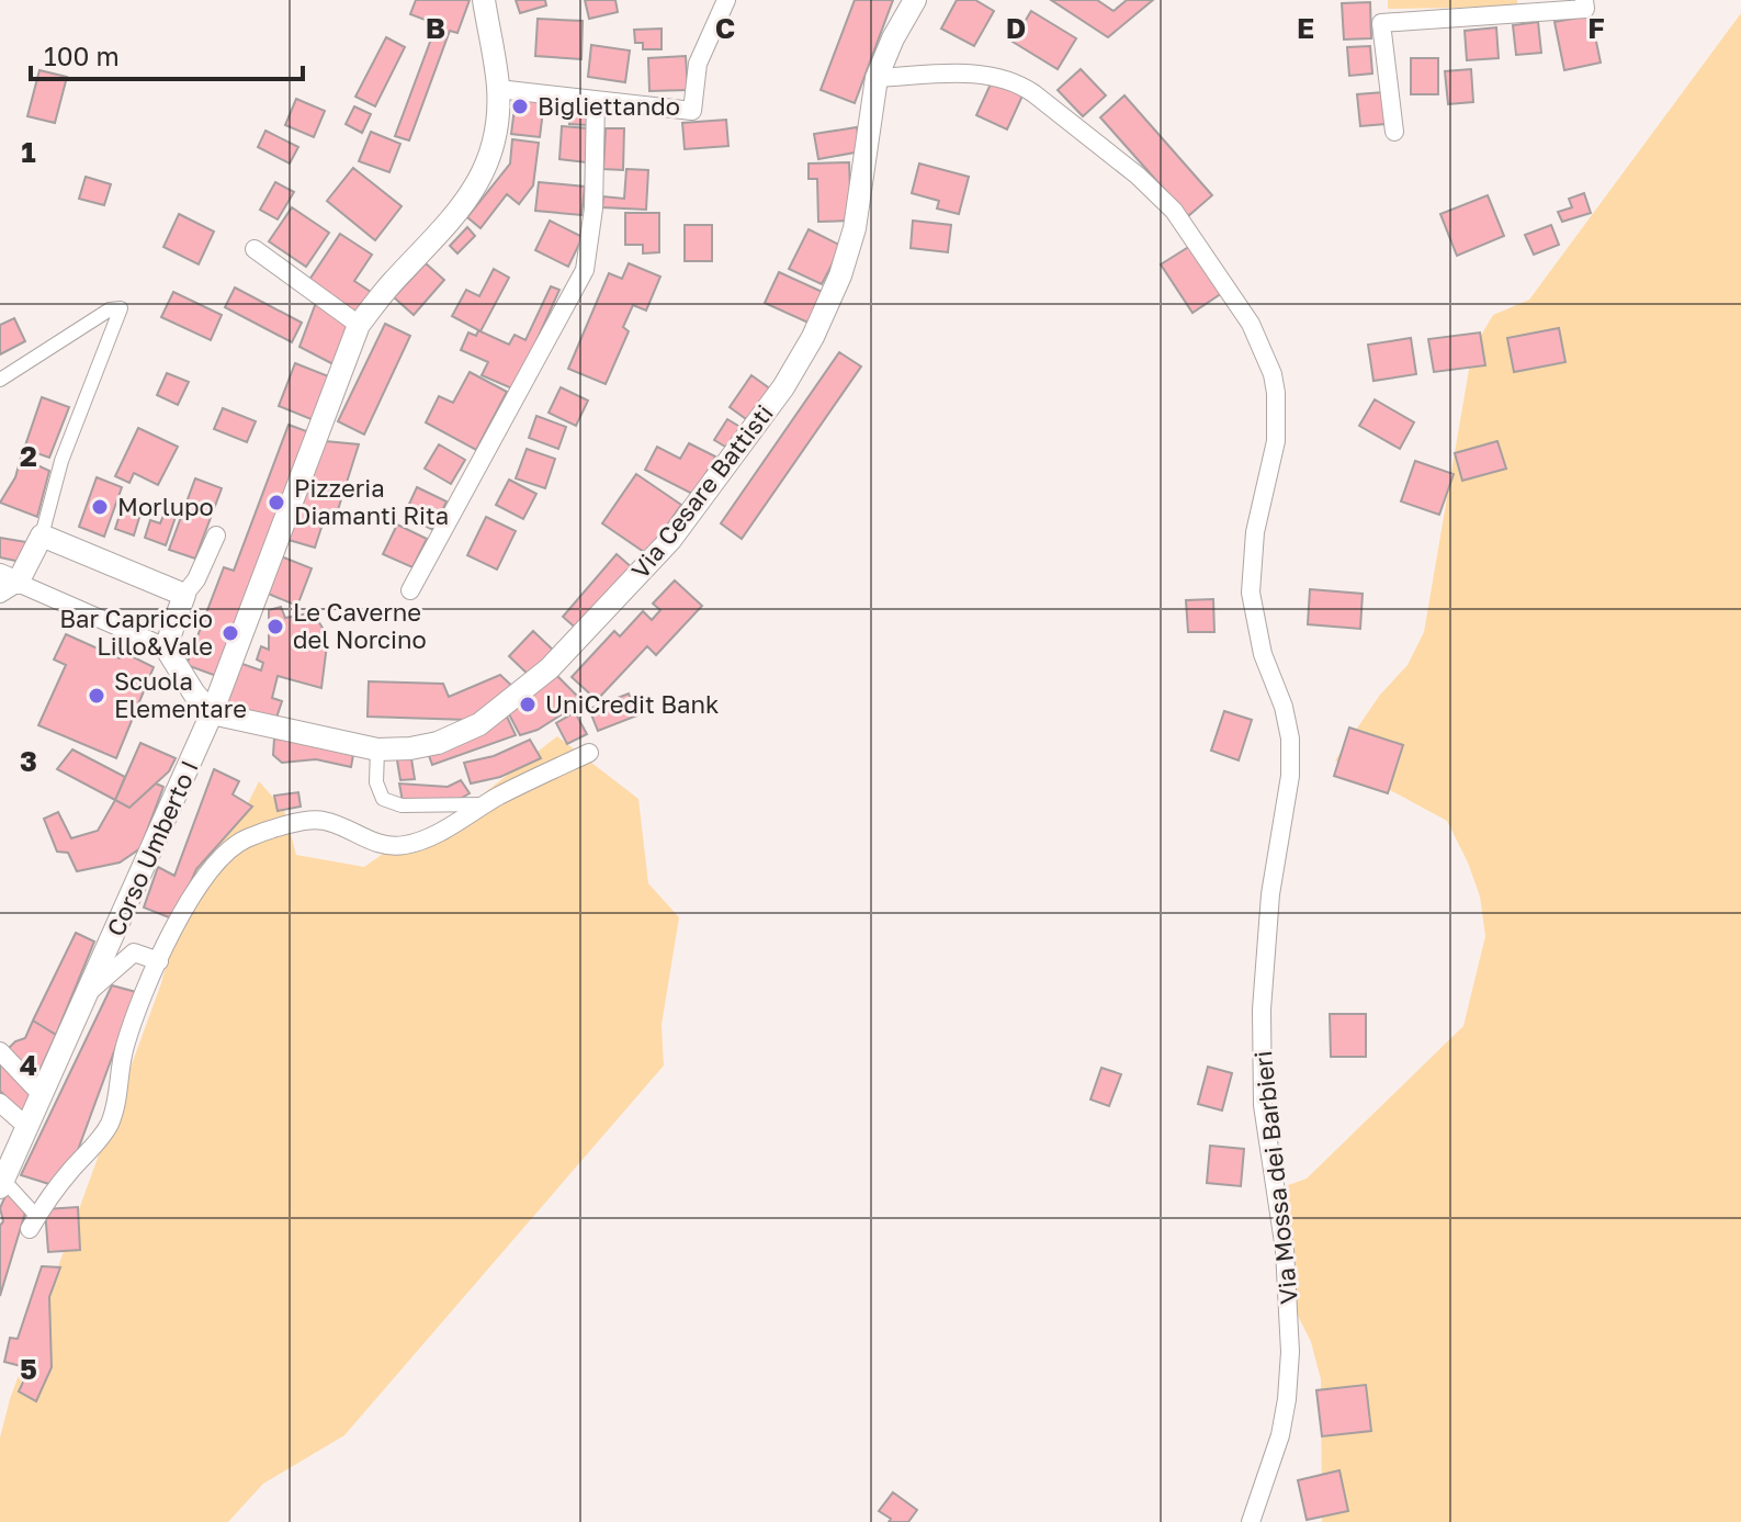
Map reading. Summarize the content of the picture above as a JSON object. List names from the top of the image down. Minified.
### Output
{"streets":{"street":["Via Cesare Battisti","Corso Umberto I","Via Mossa dei Barbieri"]},"crossings":[["Via Cesare Battisti","Corso Umberto I"],["Via Cesare Battisti","Via Mossa dei Barbieri"]],"places":["Bigliettando","Pizzeria Diamanti Rita","Morlupo","Le Caverne del Norcino","Bar Capriccio Lillo&Vale","Scuola Elementare","UniCredit Bank"],"scale_bar":"100 m","grid":{"columns":["B","C","D","E","F"],"rows":["1","2","3","4","5"]}}
